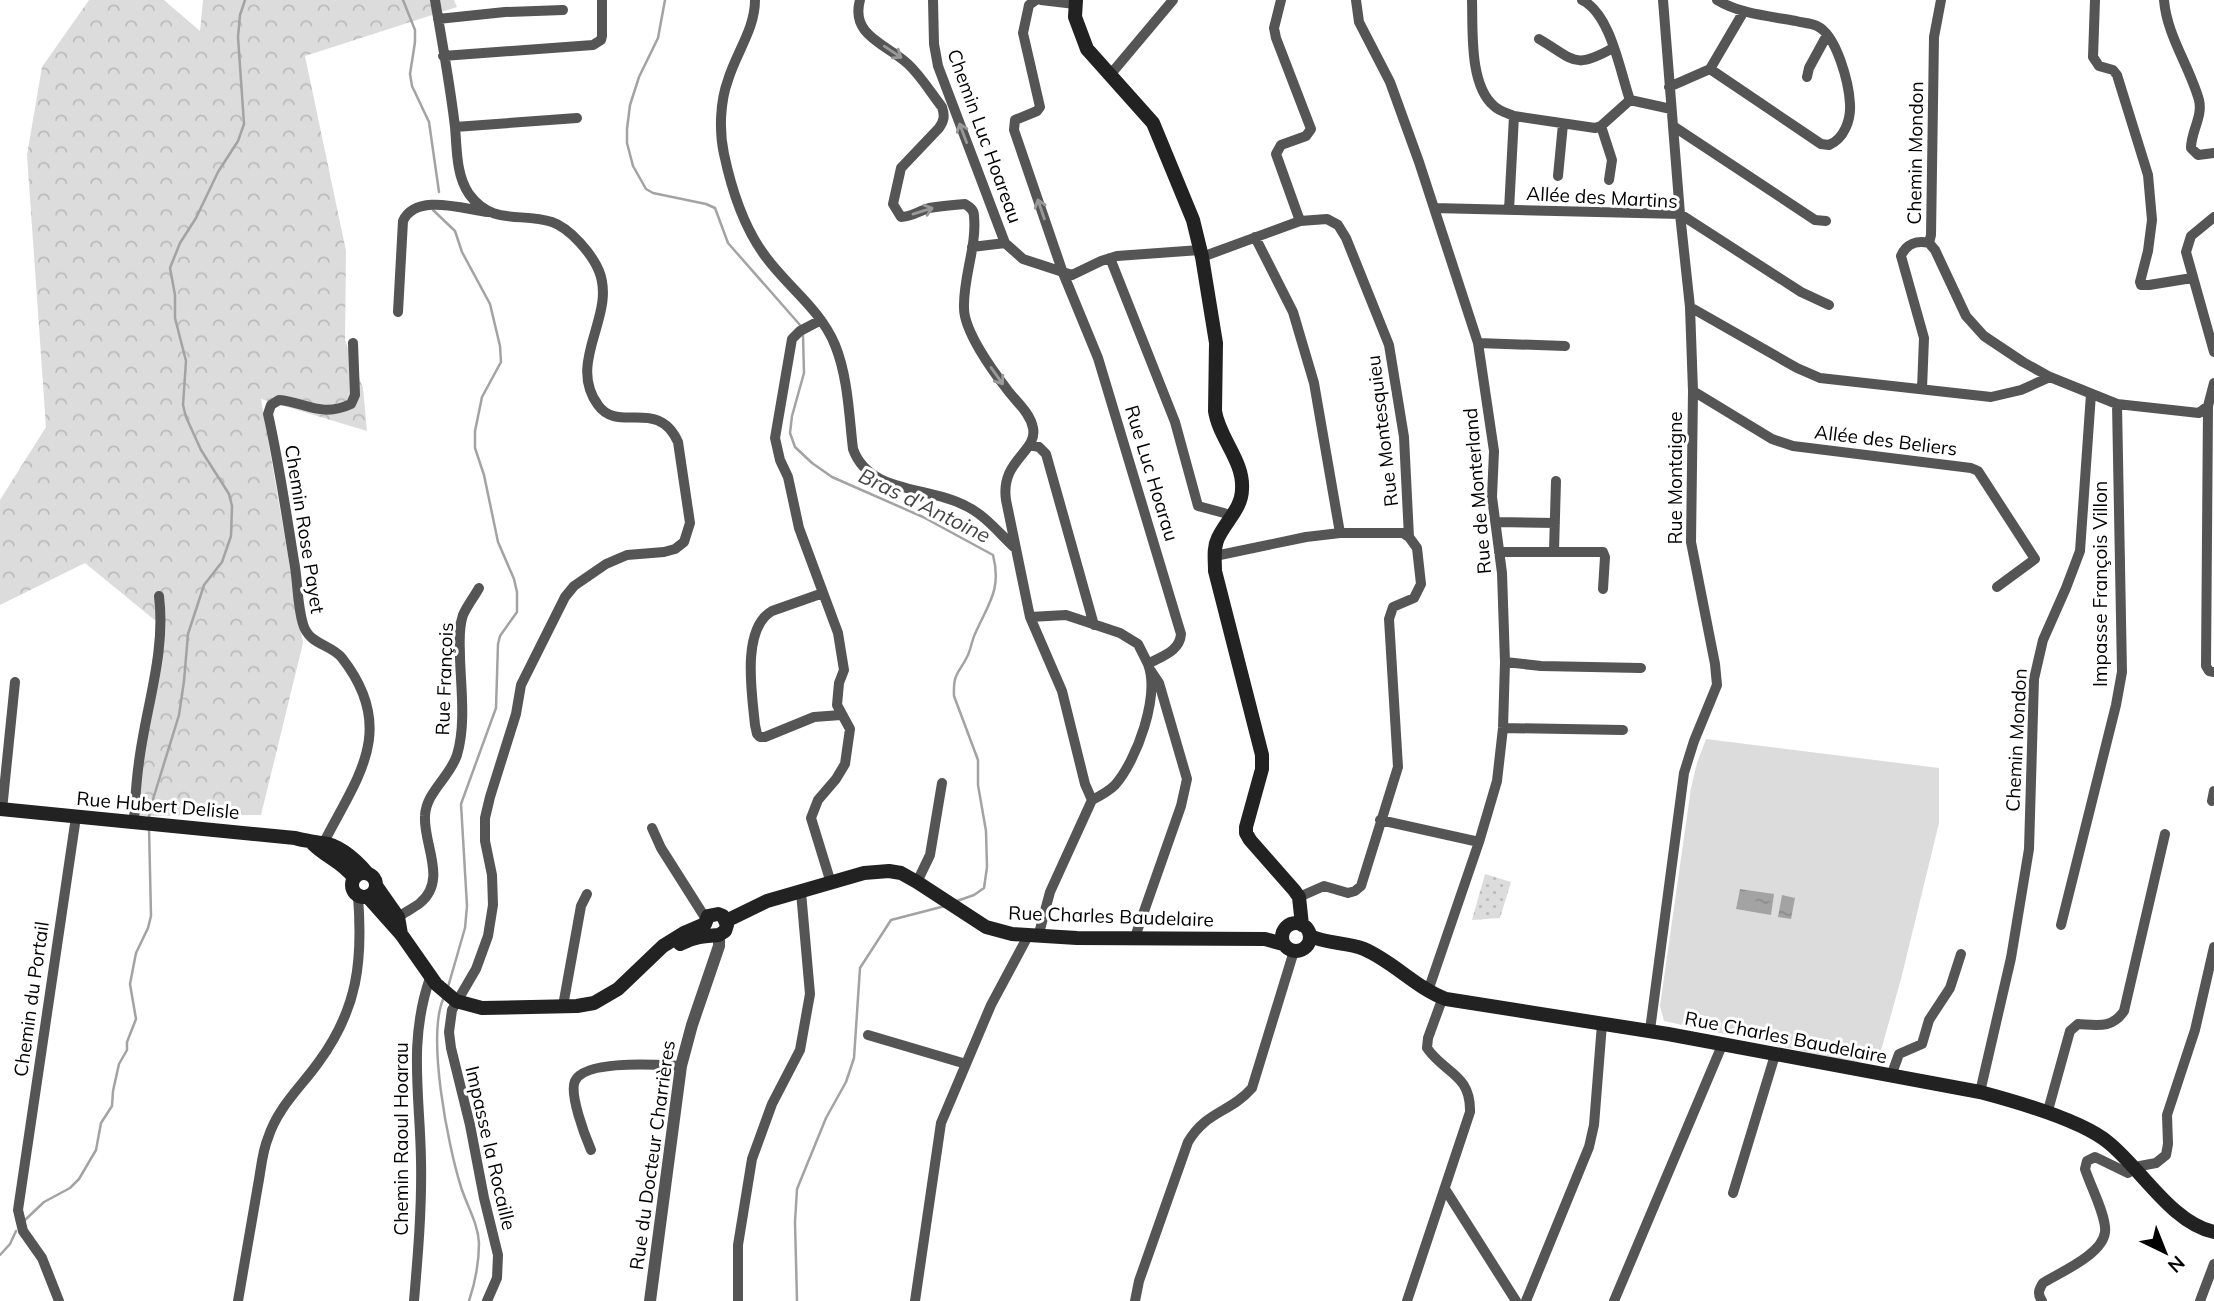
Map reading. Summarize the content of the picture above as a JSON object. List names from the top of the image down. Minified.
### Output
{"streets":{"main road":["Rue Hubert Delisle","Rue Charles Baudelaire"],"street":["Chemin Luc Hoareau","Chemin Mondon","Allée des Martins","Rue Montesquieu","Allée des Beliers","Rue Luc Hoarau","Rue Montaigne","Rue de Monterland","Chemin Rose Payet","Impasse François Villon","Rue François","Chemin du Portail","Chemin Raoul Hoarau","Impasse la Rocaille","Rue du Docteur Charrières"]},"crossings":[["Chemin Luc Hoareau","Rue Luc Hoarau"],["Chemin Mondon","Impasse François Villon"],["Chemin Mondon","Rue Charles Baudelaire"],["Allée des Martins","Rue Montaigne"],["Allée des Martins","Rue de Monterland"],["Allée des Beliers","Rue Montaigne"],["Rue Montaigne","Rue Charles Baudelaire"],["Rue de Monterland","Rue Charles Baudelaire"],["Chemin Rose Payet","Rue Hubert Delisle"],["Rue François","Rue Hubert Delisle"],["Rue Hubert Delisle","Rue Charles Baudelaire"],["Rue Hubert Delisle","Chemin du Portail"],["Rue Hubert Delisle","Chemin Raoul Hoarau"],["Rue Hubert Delisle","Impasse la Rocaille"],["Rue Hubert Delisle","Rue du Docteur Charrières"]],"one_way":["Chemin Luc Hoareau"],"water":["Bras d'Antoine"],"north":"bottom right"}
